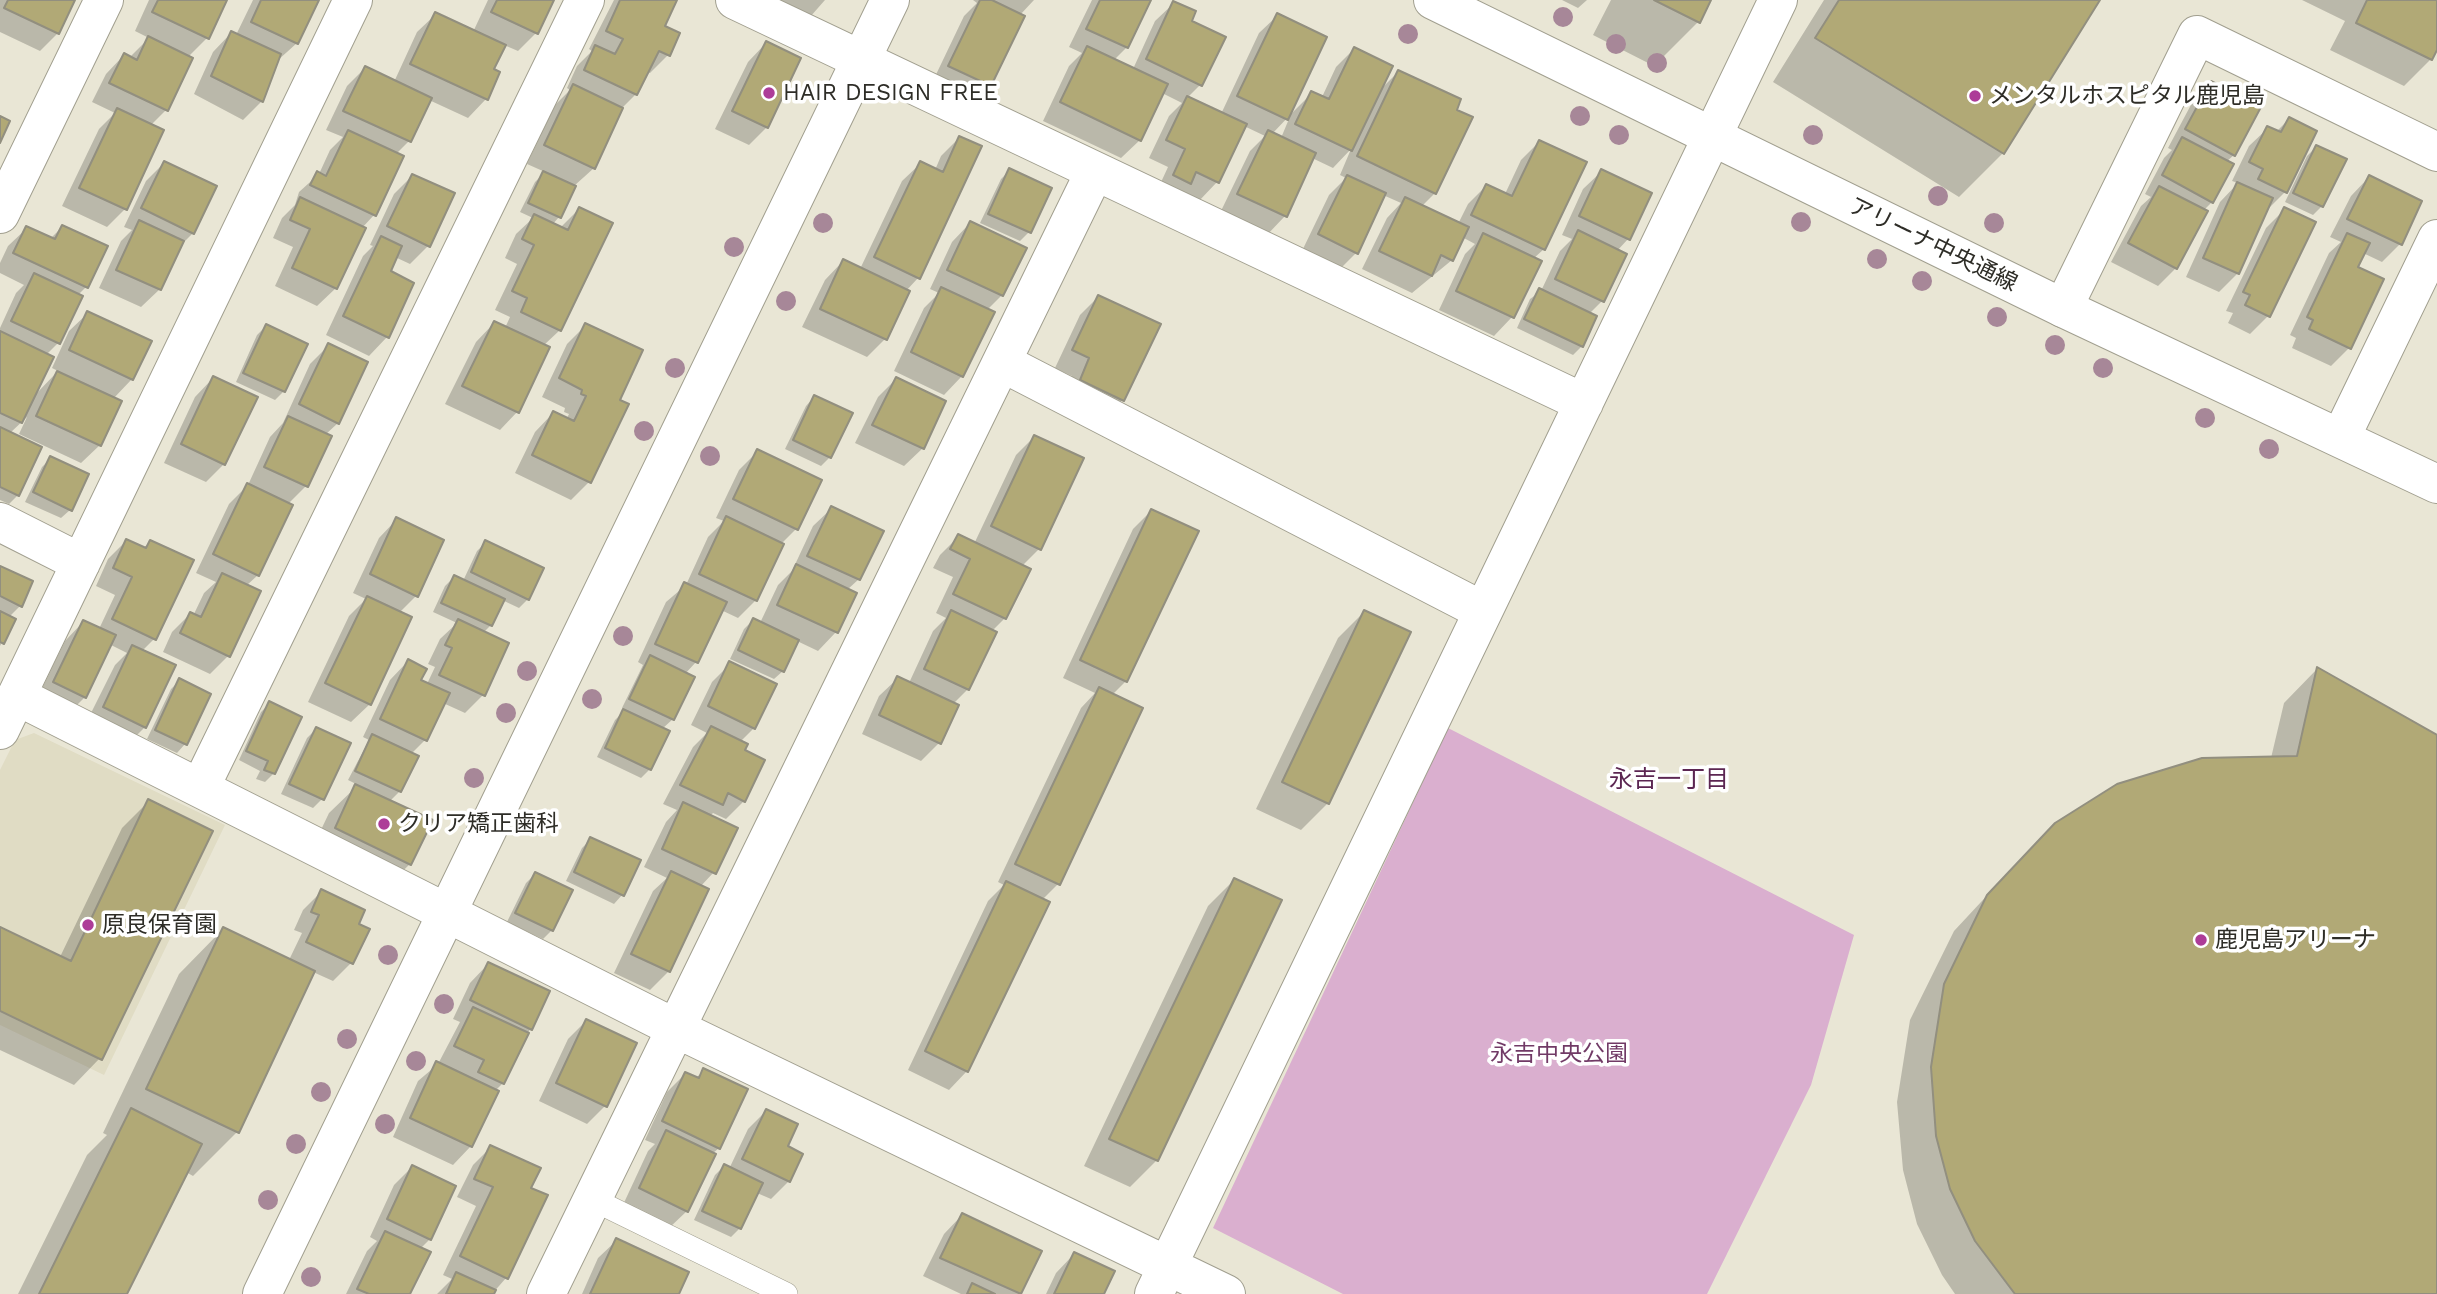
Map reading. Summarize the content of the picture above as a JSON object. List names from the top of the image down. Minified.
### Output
{"streets":{"street":["アリーナ中央通線"]},"districts":["永吉一丁目"],"parks":["永吉中央公園"],"places":["HAIR DESIGN FREE","メンタルホスピタル鹿児島","クリア矯正歯科","原良保育園","鹿児島アリーナ"]}
